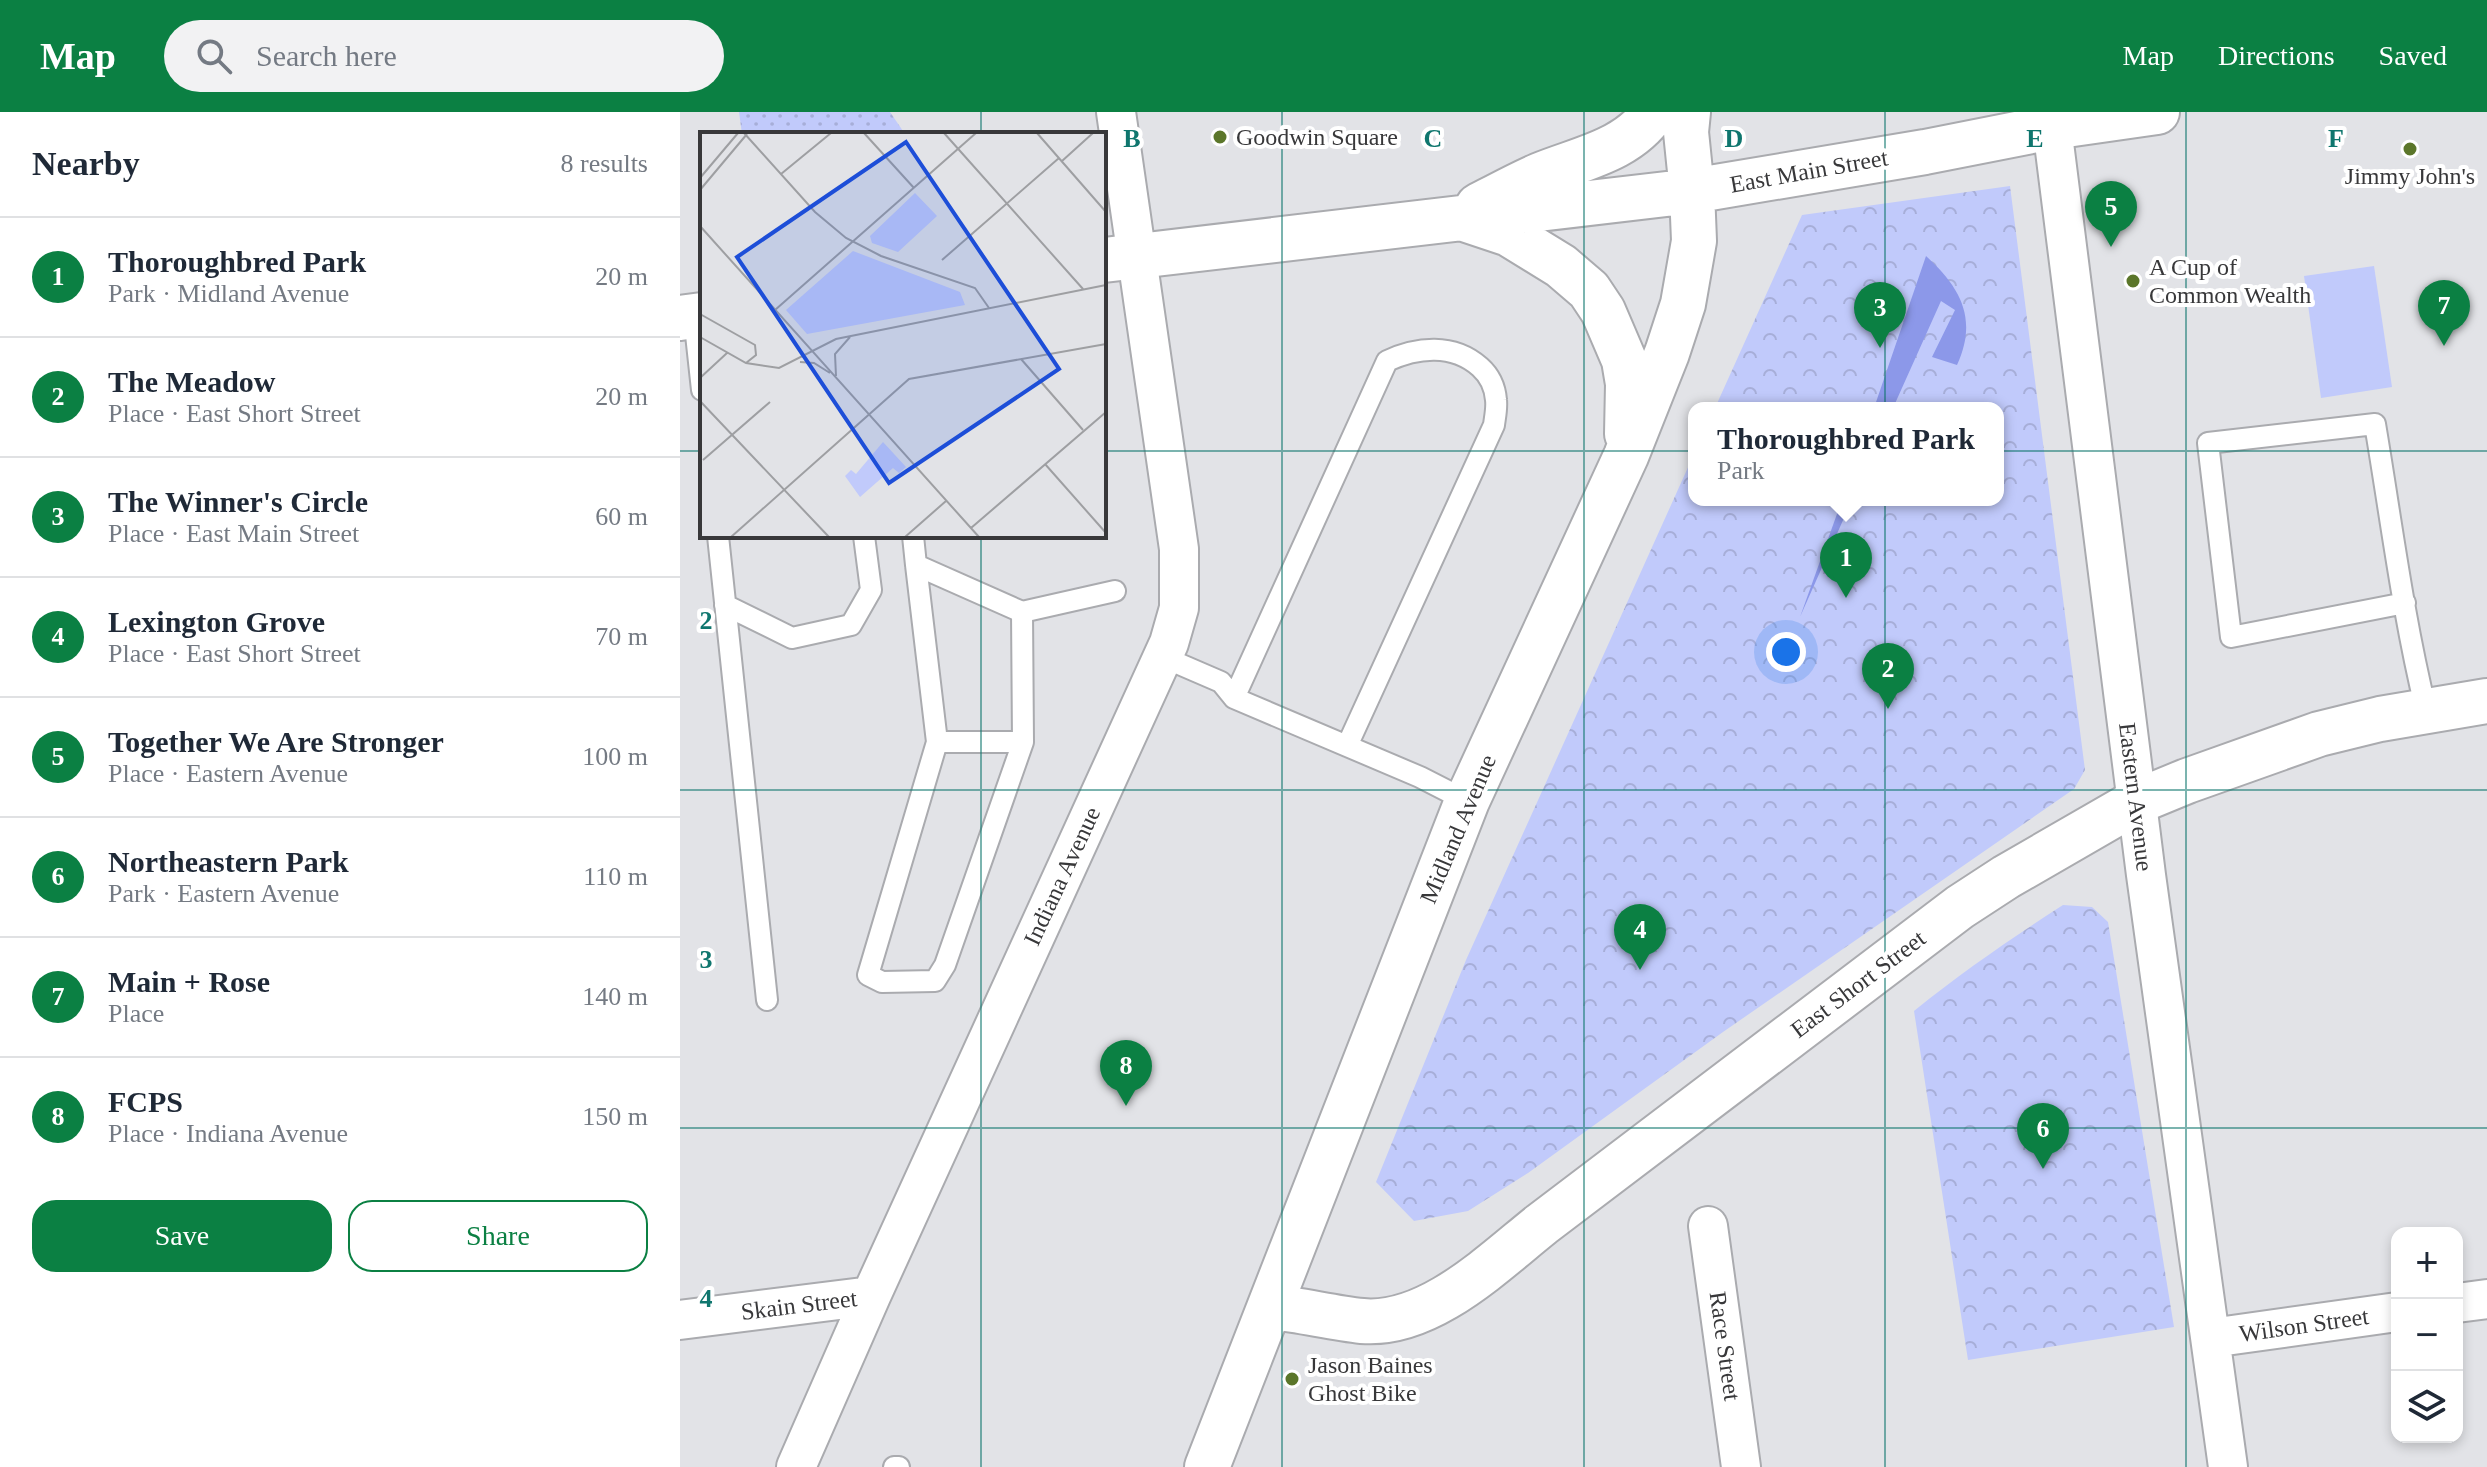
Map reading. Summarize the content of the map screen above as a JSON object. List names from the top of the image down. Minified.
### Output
{"streets":{"main road":["East Main Street","Midland Avenue","East Short Street"],"street":["Eastern Avenue","Indiana Avenue","Skain Street","Wilson Street","Race Street"]},"crossings":[["East Main Street","Eastern Avenue"],["East Main Street","Midland Avenue"],["East Main Street","Indiana Avenue"],["Eastern Avenue","East Short Street"],["Eastern Avenue","Wilson Street"],["Midland Avenue","East Short Street"],["Indiana Avenue","Skain Street"]],"places":["Goodwin Square","Jimmy John's","A Cup of Common Wealth","Jason Baines Ghost Bike"],"page":{"header":"Map","search":"Search here","nav":["Map","Directions","Saved"],"heading":["Nearby","8 results"],"pins":["5","7","3","1","2","4","8","6"],"list":[{"mark":"1","name":"Thoroughbred Park","note":"Park · Midland Avenue","value":"20 m"},{"mark":"2","name":"The Meadow","note":"Place · East Short Street","value":"20 m"},{"mark":"3","name":"The Winner's Circle","note":"Place · East Main Street","value":"60 m"},{"mark":"4","name":"Lexington Grove","note":"Place · East Short Street","value":"70 m"},{"mark":"5","name":"Together We Are Stronger","note":"Place · Eastern Avenue","value":"100 m"},{"mark":"6","name":"Northeastern Park","note":"Park · Eastern Avenue","value":"110 m"},{"mark":"7","name":"Main + Rose","note":"Place","value":"140 m"},{"mark":"8","name":"FCPS","note":"Place · Indiana Avenue","value":"150 m"}],"popup":["Thoroughbred Park","Park"],"buttons":["Save","Share"],"map_buttons":["+","−"]},"grid":{"columns":["B","C","D","E","F"],"rows":["2","3","4"]}}
